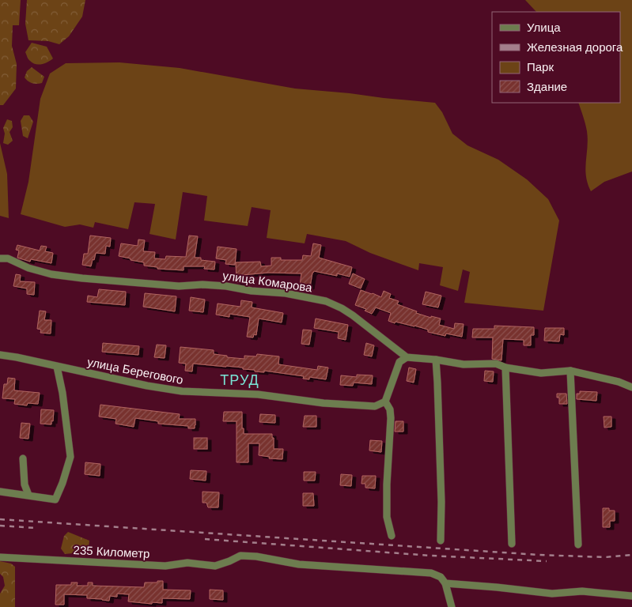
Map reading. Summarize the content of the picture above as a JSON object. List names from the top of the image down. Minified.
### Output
{"streets":{"street":["улица Комарова","улица Берегового","235 Километр"]},"districts":["ТРУД"],"legend":["Улица","Железная дорога","Парк","Здание"]}
